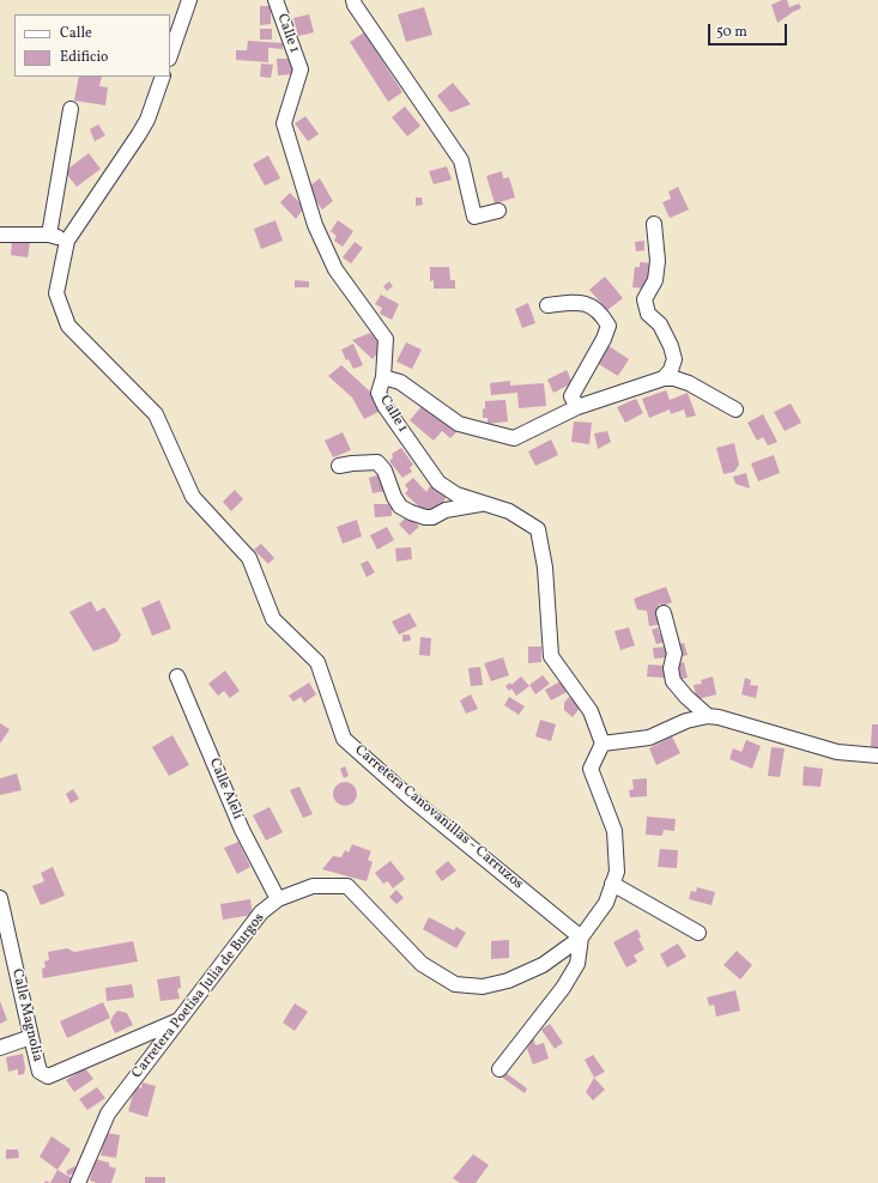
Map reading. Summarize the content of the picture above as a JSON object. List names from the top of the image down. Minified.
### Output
{"streets":{"street":["Calle 1","Calle Alelí","Carretera Canovanillas - Carruzos","Carretera Poetisa Julia de Burgos","Calle Magnolia"]},"crossings":[["Calle Alelí","Carretera Poetisa Julia de Burgos"],["Carretera Canovanillas - Carruzos","Carretera Poetisa Julia de Burgos"],["Carretera Poetisa Julia de Burgos","Calle Magnolia"]],"legend":["Calle","Edificio"],"scale_bar":"50 m"}
